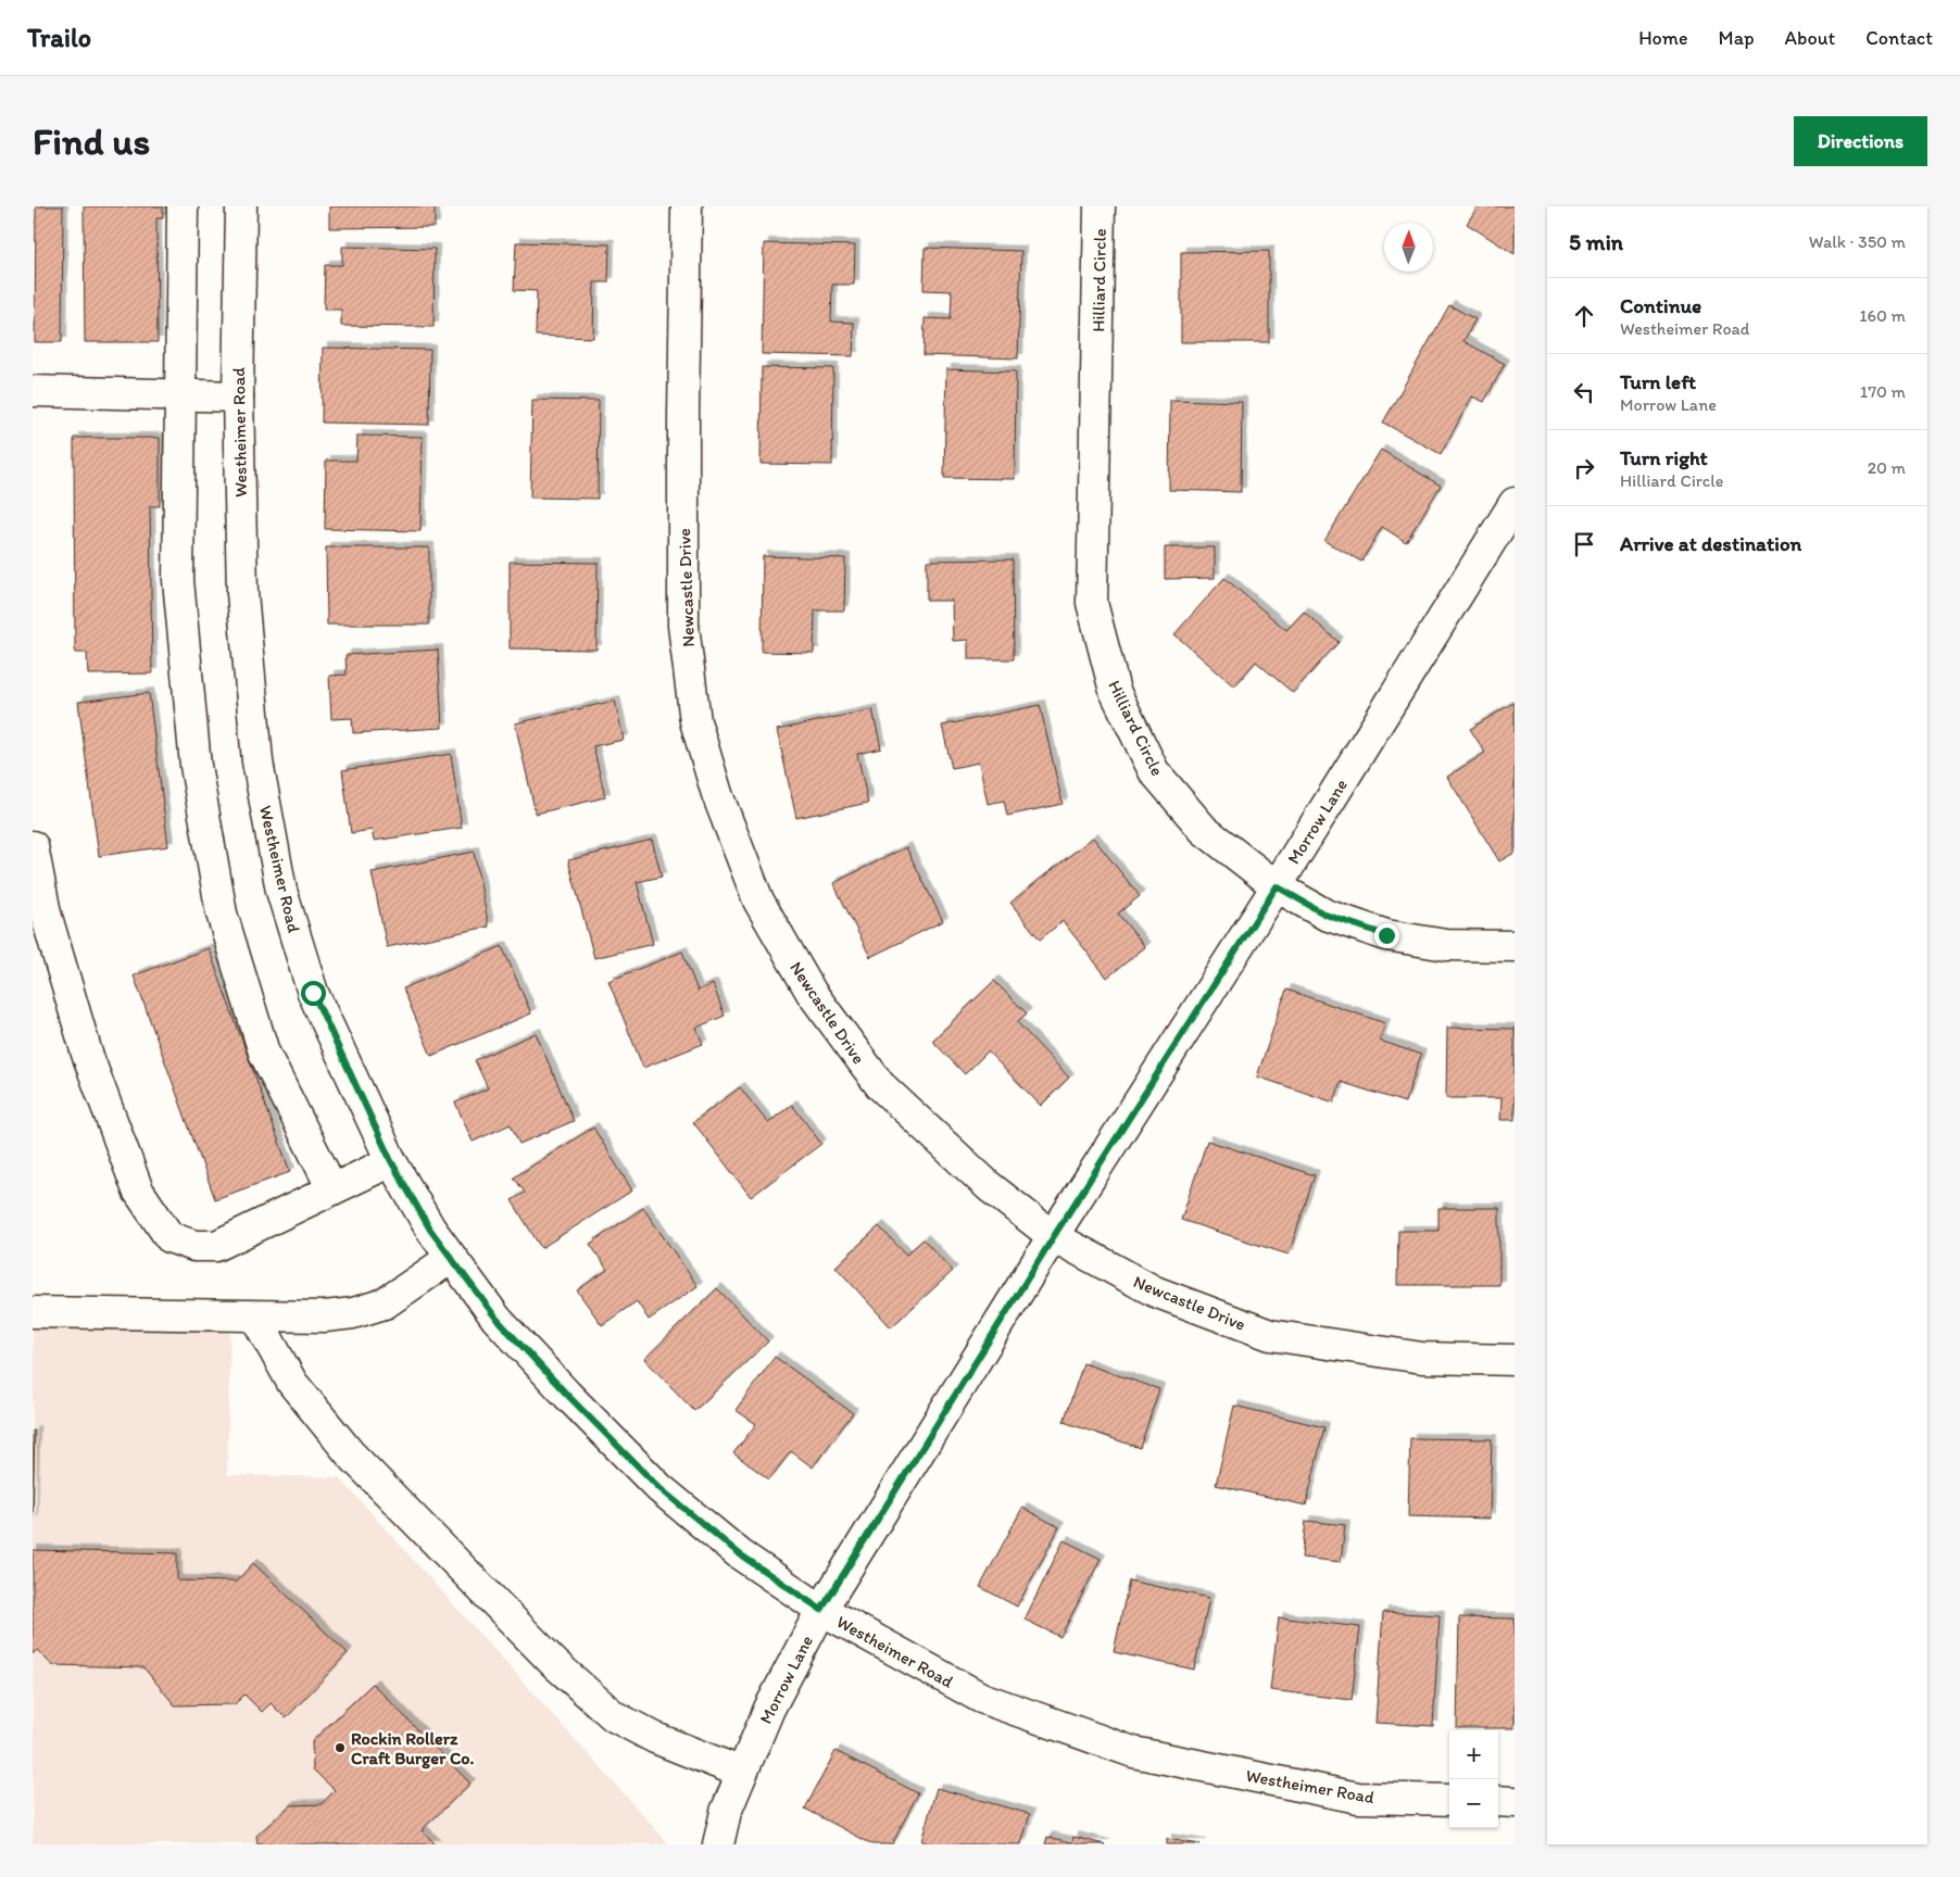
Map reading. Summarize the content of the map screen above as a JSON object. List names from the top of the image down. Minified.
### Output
{"streets":{"street":["Hilliard Circle","Westheimer Road","Newcastle Drive","Morrow Lane"]},"crossings":[["Hilliard Circle","Morrow Lane"],["Westheimer Road","Morrow Lane"],["Newcastle Drive","Morrow Lane"]],"places":["Rockin Rollerz Craft Burger Co."],"north":"top","page":{"header":"Trailo","nav":["Home","Map","About","Contact"],"buttons":"Directions","title":"Find us","heading":["5 min","Walk · 350 m"],"list":[["Continue","Westheimer Road","160 m"],["Turn left","Morrow Lane","170 m"],["Turn right","Hilliard Circle","20 m"],"Arrive at destination"],"map_buttons":["+","−"]}}
